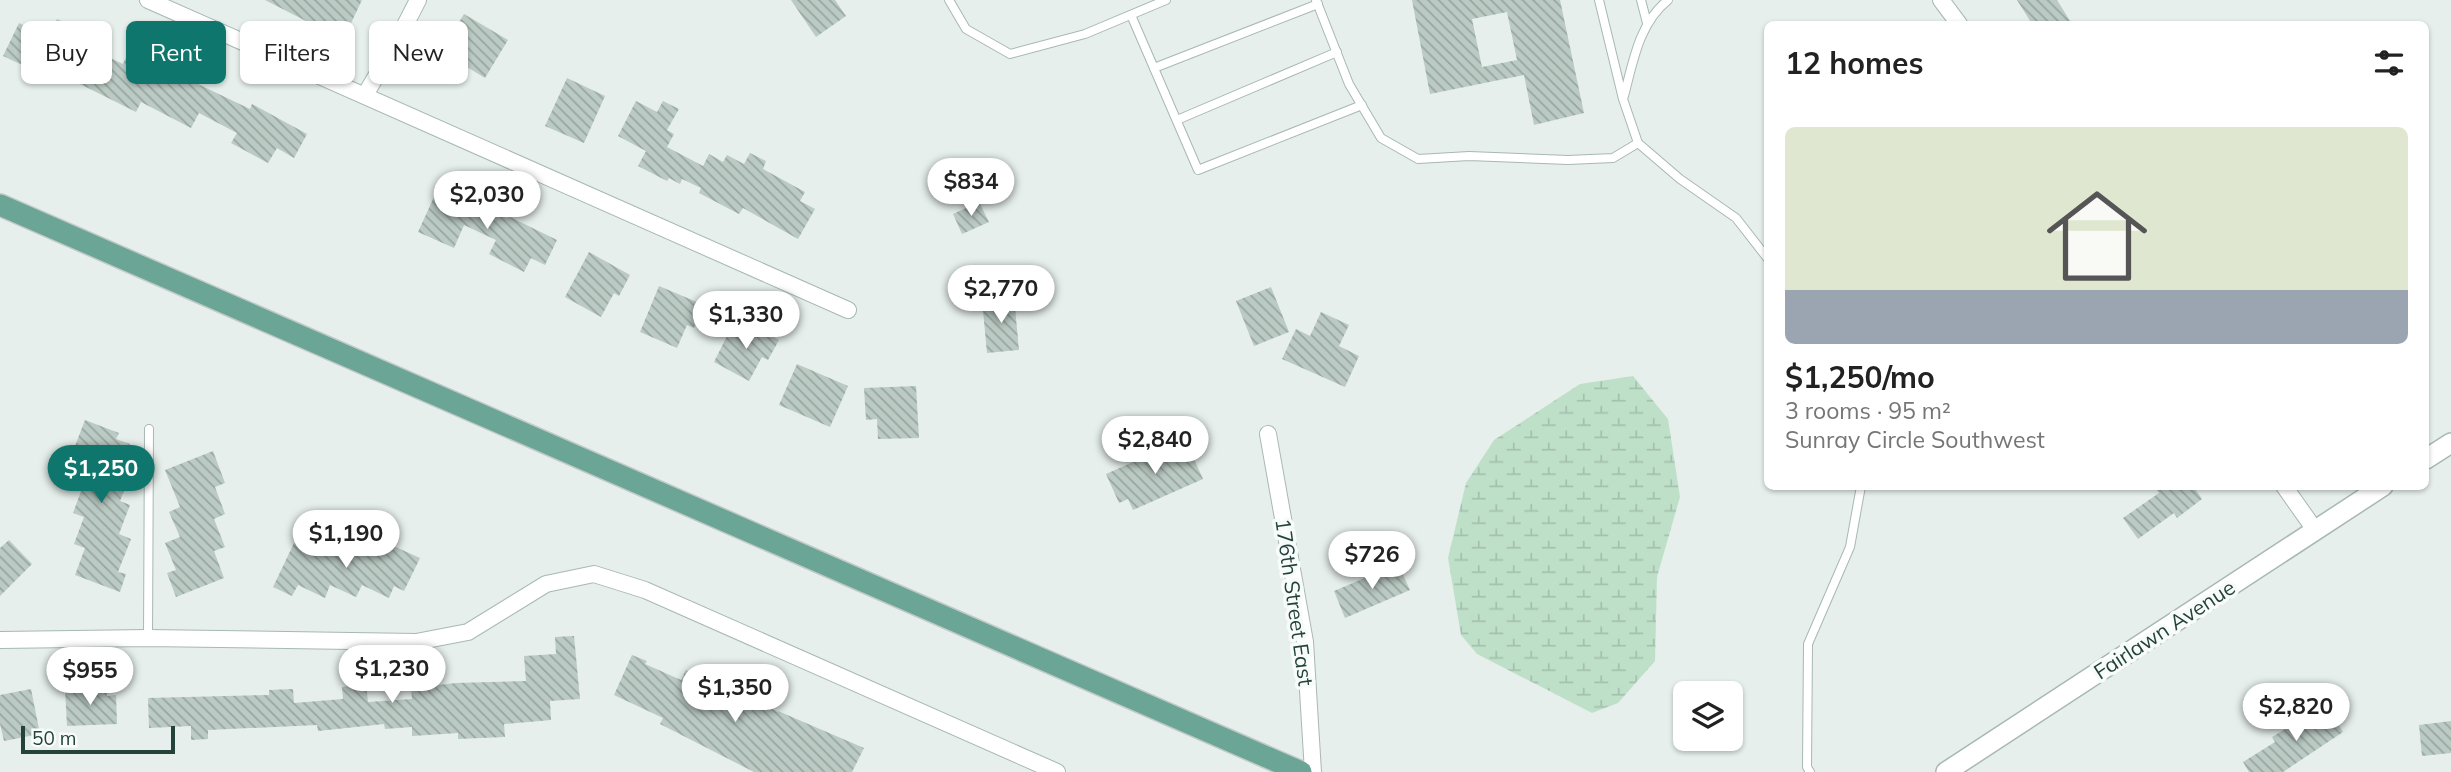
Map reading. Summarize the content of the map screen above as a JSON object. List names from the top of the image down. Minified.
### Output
{"streets":{"street":["176th Street East","Fairlawn Avenue"]},"scale_bar":"50 m","page":{"chip":["Buy","Rent","Filters","New"],"heading":"12 homes","list":[{"name":"$1,250/mo","note":"3 rooms · 95 m² · Sunray Circle Southwest"}],"price":["$834","$2,030","$2,770","$1,330","$2,840","$1,250","$1,190","$726","$1,230","$955","$1,350","$2,820"],"scale":"50 m"}}
